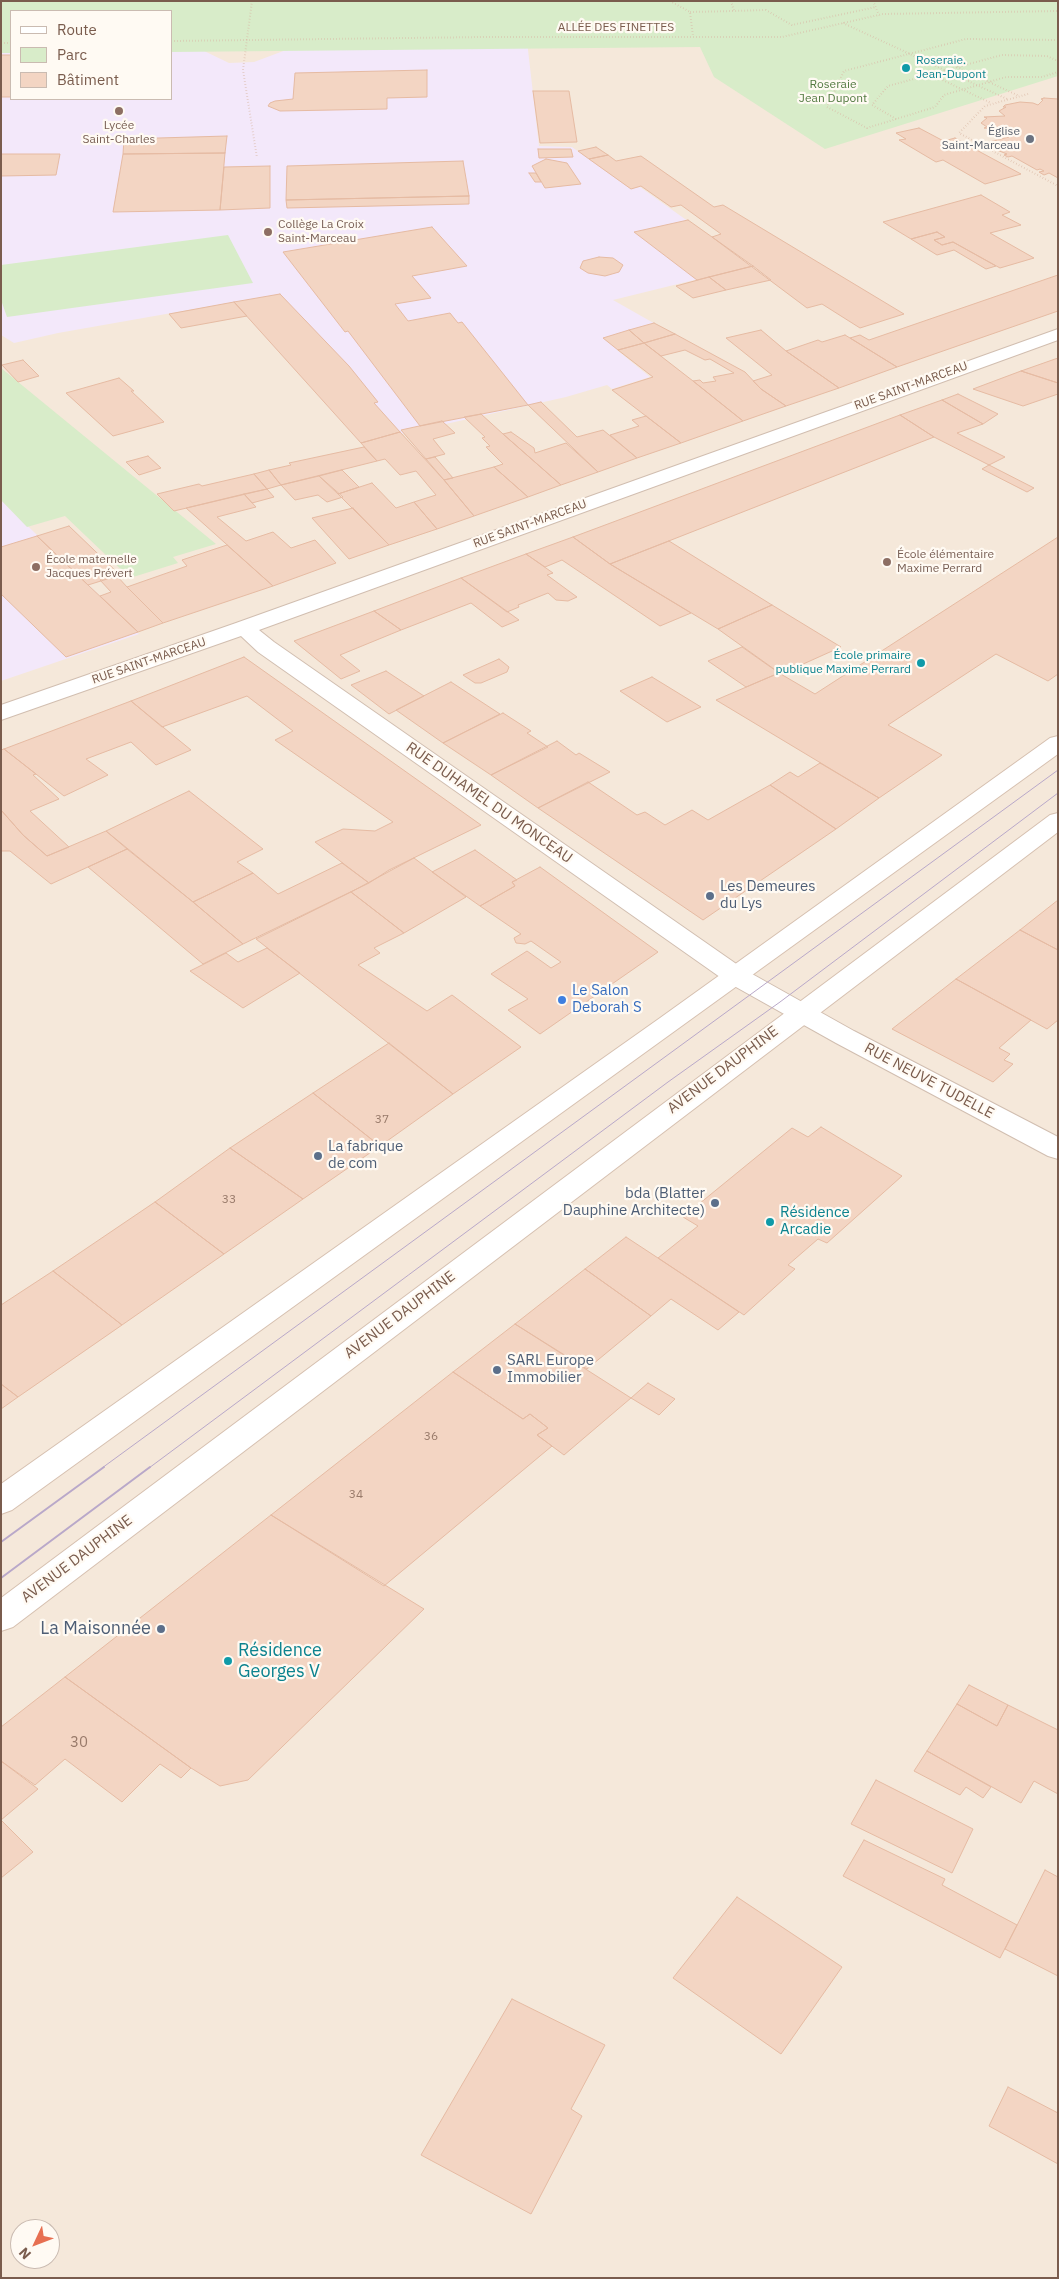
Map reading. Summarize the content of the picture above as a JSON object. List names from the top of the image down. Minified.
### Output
{"streets":{"main road":["RUE SAINT-MARCEAU","RUE DUHAMEL DU MONCEAU","AVENUE DAUPHINE","RUE NEUVE TUDELLE"],"path":["ALLÉE DES FINETTES"]},"crossings":[["RUE SAINT-MARCEAU","RUE DUHAMEL DU MONCEAU"],["RUE DUHAMEL DU MONCEAU","AVENUE DAUPHINE"],["AVENUE DAUPHINE","RUE NEUVE TUDELLE"]],"parks":["Roseraie Jean Dupont"],"places":["Roseraie. Jean-Dupont","Lycée Saint-Charles","Église Saint-Marceau","Collège La Croix Saint-Marceau","École élémentaire Maxime Perrard","École maternelle Jacques Prévert","École primaire publique Maxime Perrard","Les Demeures du Lys","Le Salon Deborah S","La fabrique de com","bda (Blatter Dauphine Architecte)","Résidence Arcadie","SARL Europe Immobilier","La Maisonnée","Résidence Georges V"],"house_numbers":["37","33","36","34","30"],"legend":["Route","Parc","Bâtiment"],"north":"bottom left"}
